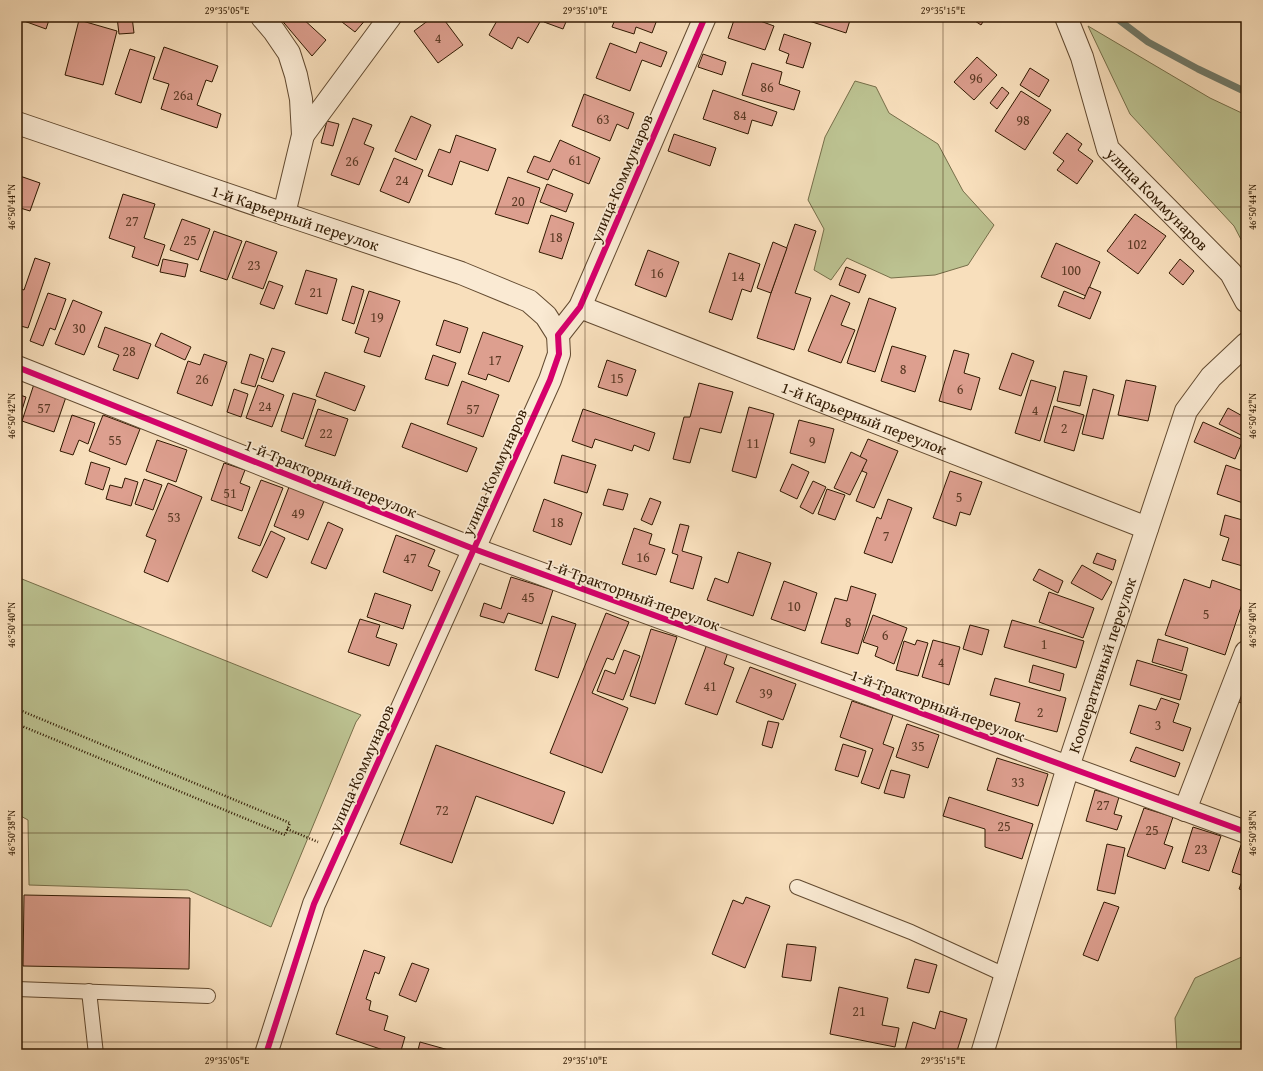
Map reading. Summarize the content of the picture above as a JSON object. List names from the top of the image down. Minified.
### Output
{"streets":{"street":["улица Коммунаров","1-й Карьерный переулок","1-й Тракторный переулок","Кооперативный переулок"]},"crossings":[["улица Коммунаров","1-й Карьерный переулок"],["улица Коммунаров","1-й Тракторный переулок"],["1-й Карьерный переулок","Кооперативный переулок"],["1-й Тракторный переулок","Кооперативный переулок"]],"house_numbers":["4","96","86","26а","84","63","98","61","26","24","20","27","18","25","102","23","100","16","14","21","19","30","28","17","8","15","26","6","24","57","57","4","2","22","55","9","11","51","5","49","53","18","7","16","47","45","10","5","8","6","1","4","41","39","2","3","35","33","27","72","25","25","23","21"],"coordinates":["29°35'05\"E","29°35'10\"E","29°35'15\"E","46°50'44\"N","46°50'42\"N","46°50'40\"N","46°50'38\"N"]}
